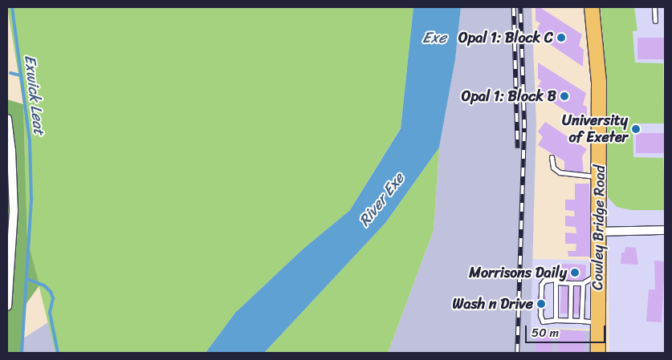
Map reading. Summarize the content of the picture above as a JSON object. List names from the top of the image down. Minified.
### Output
{"streets":{"highway":["Cowley Bridge Road"]},"water":["Exe","Exwick Leat","River Exe"],"places":["Opal 1: Block C","Opal 1: Block B","University of Exeter","Morrisons Daily","Wash n Drive"],"scale_bar":"50 m"}
